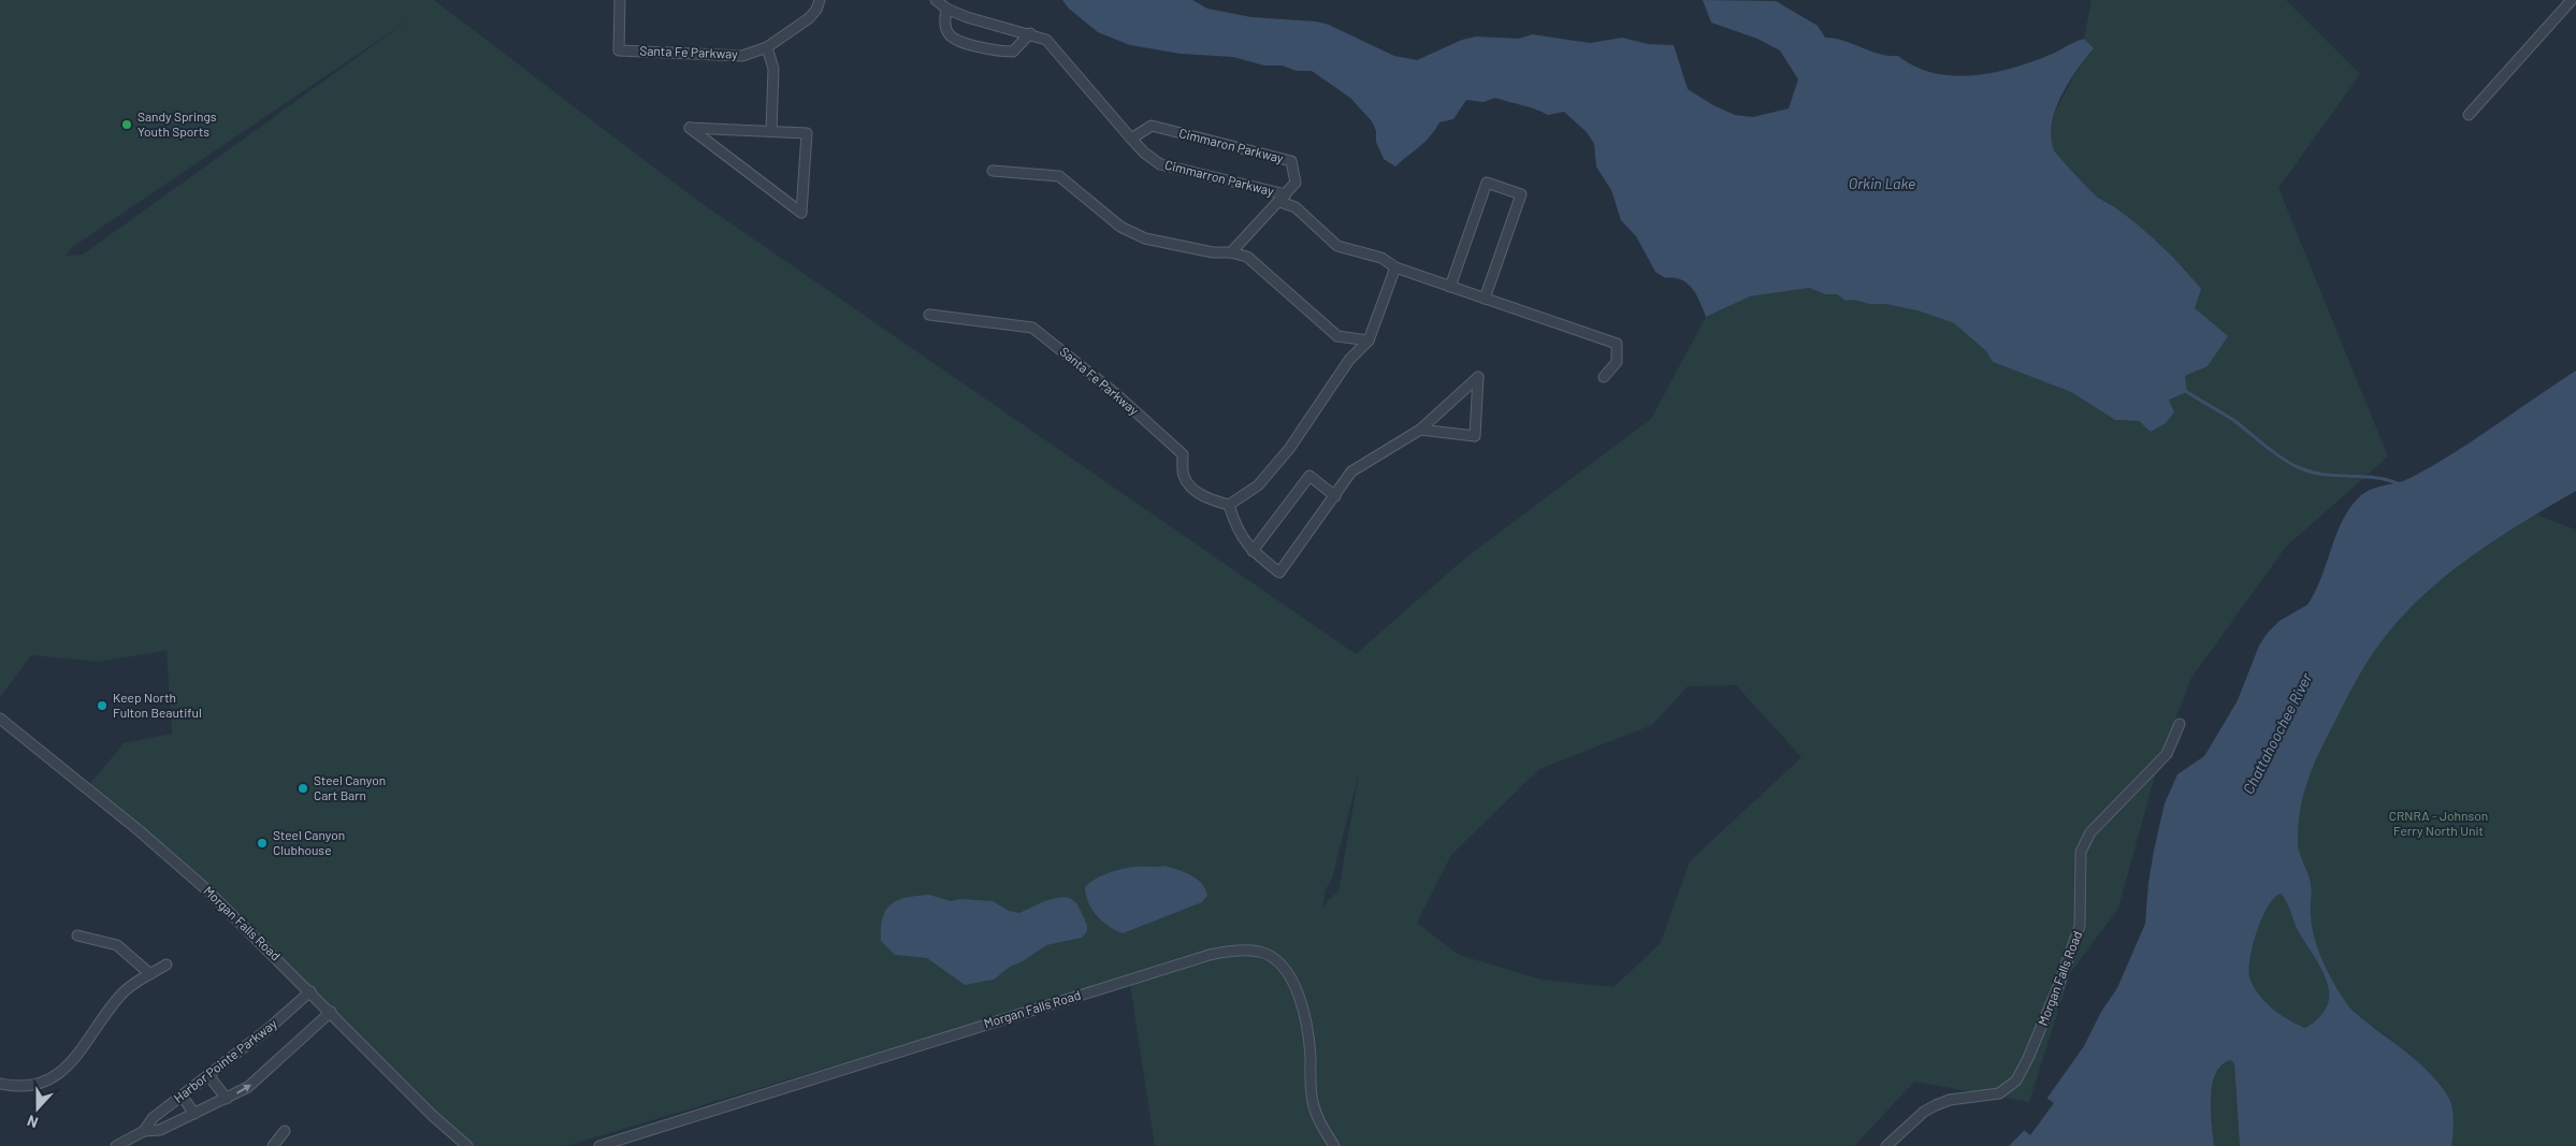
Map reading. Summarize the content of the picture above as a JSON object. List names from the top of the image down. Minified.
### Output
{"streets":{"street":["Santa Fe Parkway","Cimmaron Parkway","Cimmarron Parkway","Morgan Falls Road","Harbor Pointe Parkway"]},"crossings":[["Cimmaron Parkway","Cimmarron Parkway"],["Morgan Falls Road","Harbor Pointe Parkway"]],"water":["Orkin Lake","Chattahoochee River"],"parks":["CRNRA - Johnson Ferry North Unit"],"places":["Sandy Springs Youth Sports","Keep North Fulton Beautiful","Steel Canyon Cart Barn","Steel Canyon Clubhouse"],"north":"bottom"}
